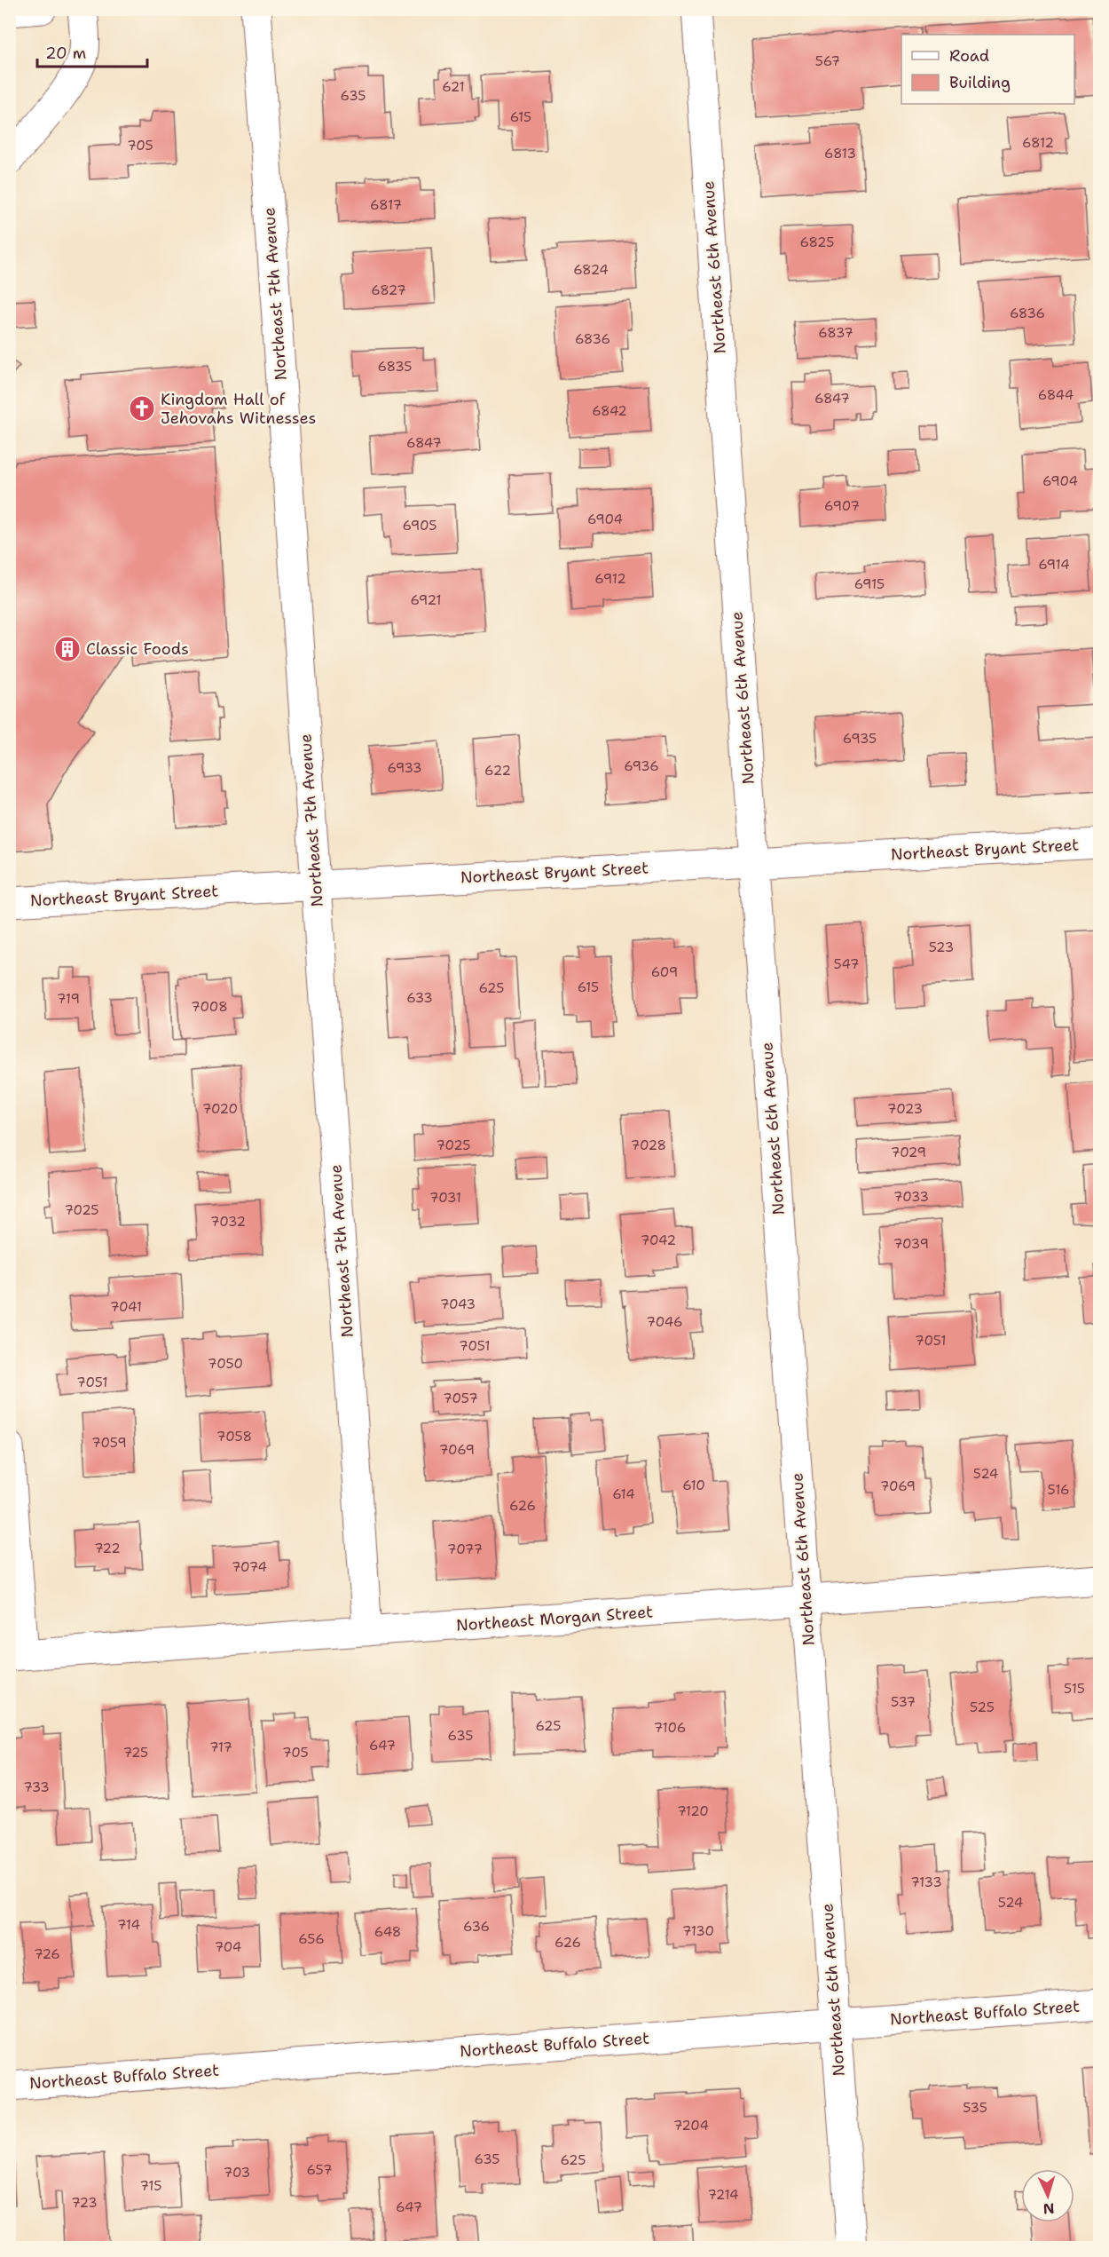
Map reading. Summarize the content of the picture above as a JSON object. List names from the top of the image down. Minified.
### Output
{"streets":{"street":["Northeast 6th Avenue","Northeast 7th Avenue","Northeast Bryant Street","Northeast Morgan Street","Northeast Buffalo Street"]},"crossings":[["Northeast 6th Avenue","Northeast Bryant Street"],["Northeast 6th Avenue","Northeast Morgan Street"],["Northeast 6th Avenue","Northeast Buffalo Street"],["Northeast 7th Avenue","Northeast Bryant Street"],["Northeast 7th Avenue","Northeast Morgan Street"]],"places":{"church":["Kingdom Hall of Jehovahs Witnesses"],"building":["Classic Foods"]},"house_numbers":["567","621","635","615","6812","705","6813","6817","6825","6824","6827","6836","6837","6836","6835","6844","6847","6842","6847","6904","6907","6904","6905","6914","6912","6915","6921","6935","6936","6933","622","523","547","609","615","625","633","719","7008","7020","7023","7025","7028","7029","7033","7031","7025","7032","7042","7039","7043","7041","7046","7051","7051","7050","7051","7057","7058","7059","7069","524","610","7069","516","614","626","722","7077","7074","515","537","525","625","7106","635","647","717","725","705","733","7120","7133","524","714","636","7130","648","656","626","704","726","535","7204","635","625","657","703","715","7214","723","647"],"legend":["Road","Building"],"scale_bar":"20 m","north":"bottom"}
